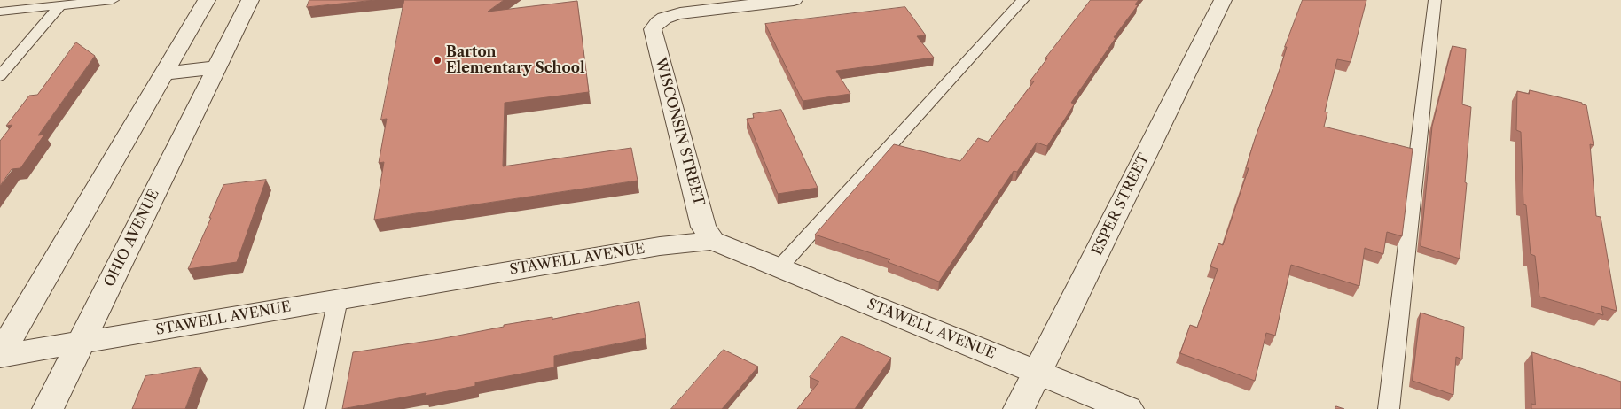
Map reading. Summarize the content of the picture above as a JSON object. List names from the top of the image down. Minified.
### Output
{"streets":{"street":["WISCONSIN STREET","ESPER STREET","OHIO AVENUE","STAWELL AVENUE"]},"crossings":[["WISCONSIN STREET","STAWELL AVENUE"],["ESPER STREET","STAWELL AVENUE"],["OHIO AVENUE","STAWELL AVENUE"]],"places":["Barton Elementary School"]}
